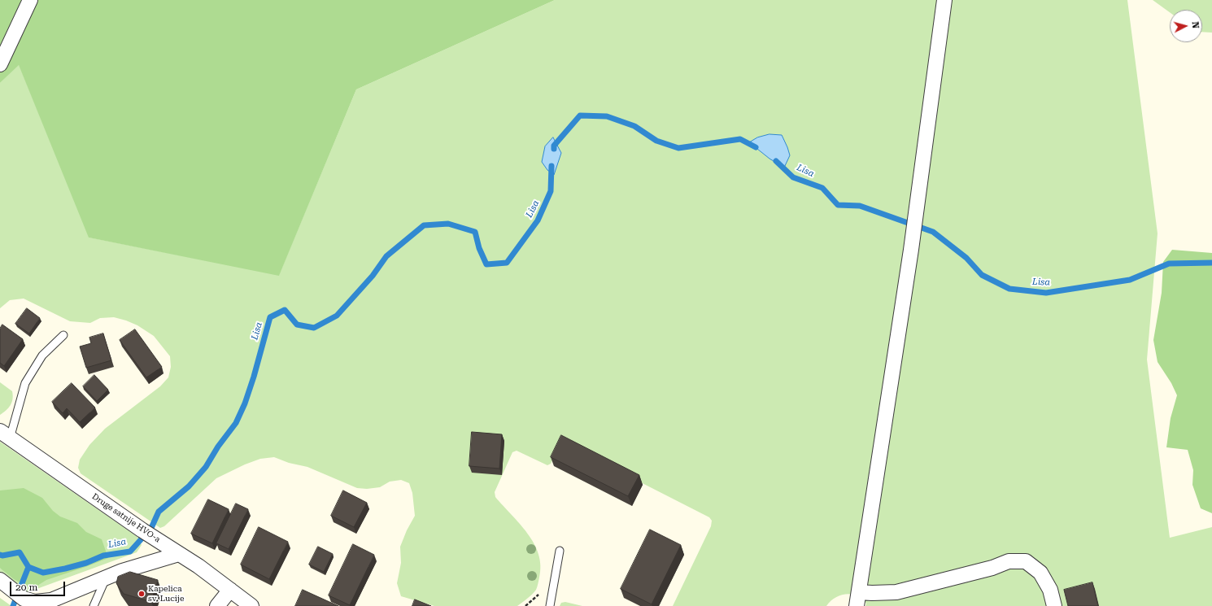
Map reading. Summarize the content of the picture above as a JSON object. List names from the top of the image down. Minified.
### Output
{"streets":{"street":["Druge satnije HVO-a"]},"water":["Lisa"],"places":["Kapelica sv. Lucije"],"scale_bar":"20 m","north":"right"}
